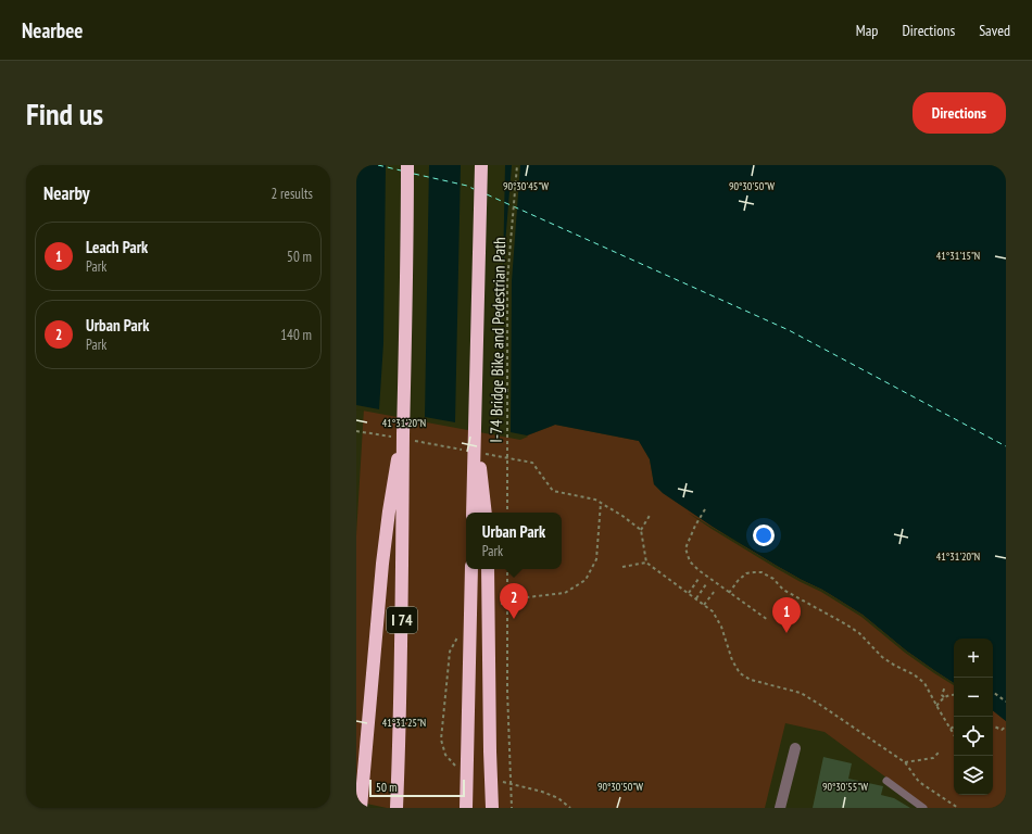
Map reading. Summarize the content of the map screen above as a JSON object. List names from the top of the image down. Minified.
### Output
{"streets":{"highway":["I 74"],"path":["I-74 Bridge Bike and Pedestrian Path"]},"scale_bar":"50 m","page":{"header":"Nearbee","nav":["Map","Directions","Saved"],"buttons":"Directions","title":"Find us","heading":["Nearby","2 results"],"list":[{"mark":"1","name":"Leach Park","note":"Park","value":"50 m"},{"mark":"2","name":"Urban Park","note":"Park","value":"140 m"}],"popup":["Urban Park","Park"],"pins":["2","1"],"map_buttons":["+","−"],"scale":"50 m"},"coordinates":["90°30'45\"W","90°30'50\"W","41°31'15\"N","41°31'20\"N","41°31'25\"N","90°30'55\"W"]}
